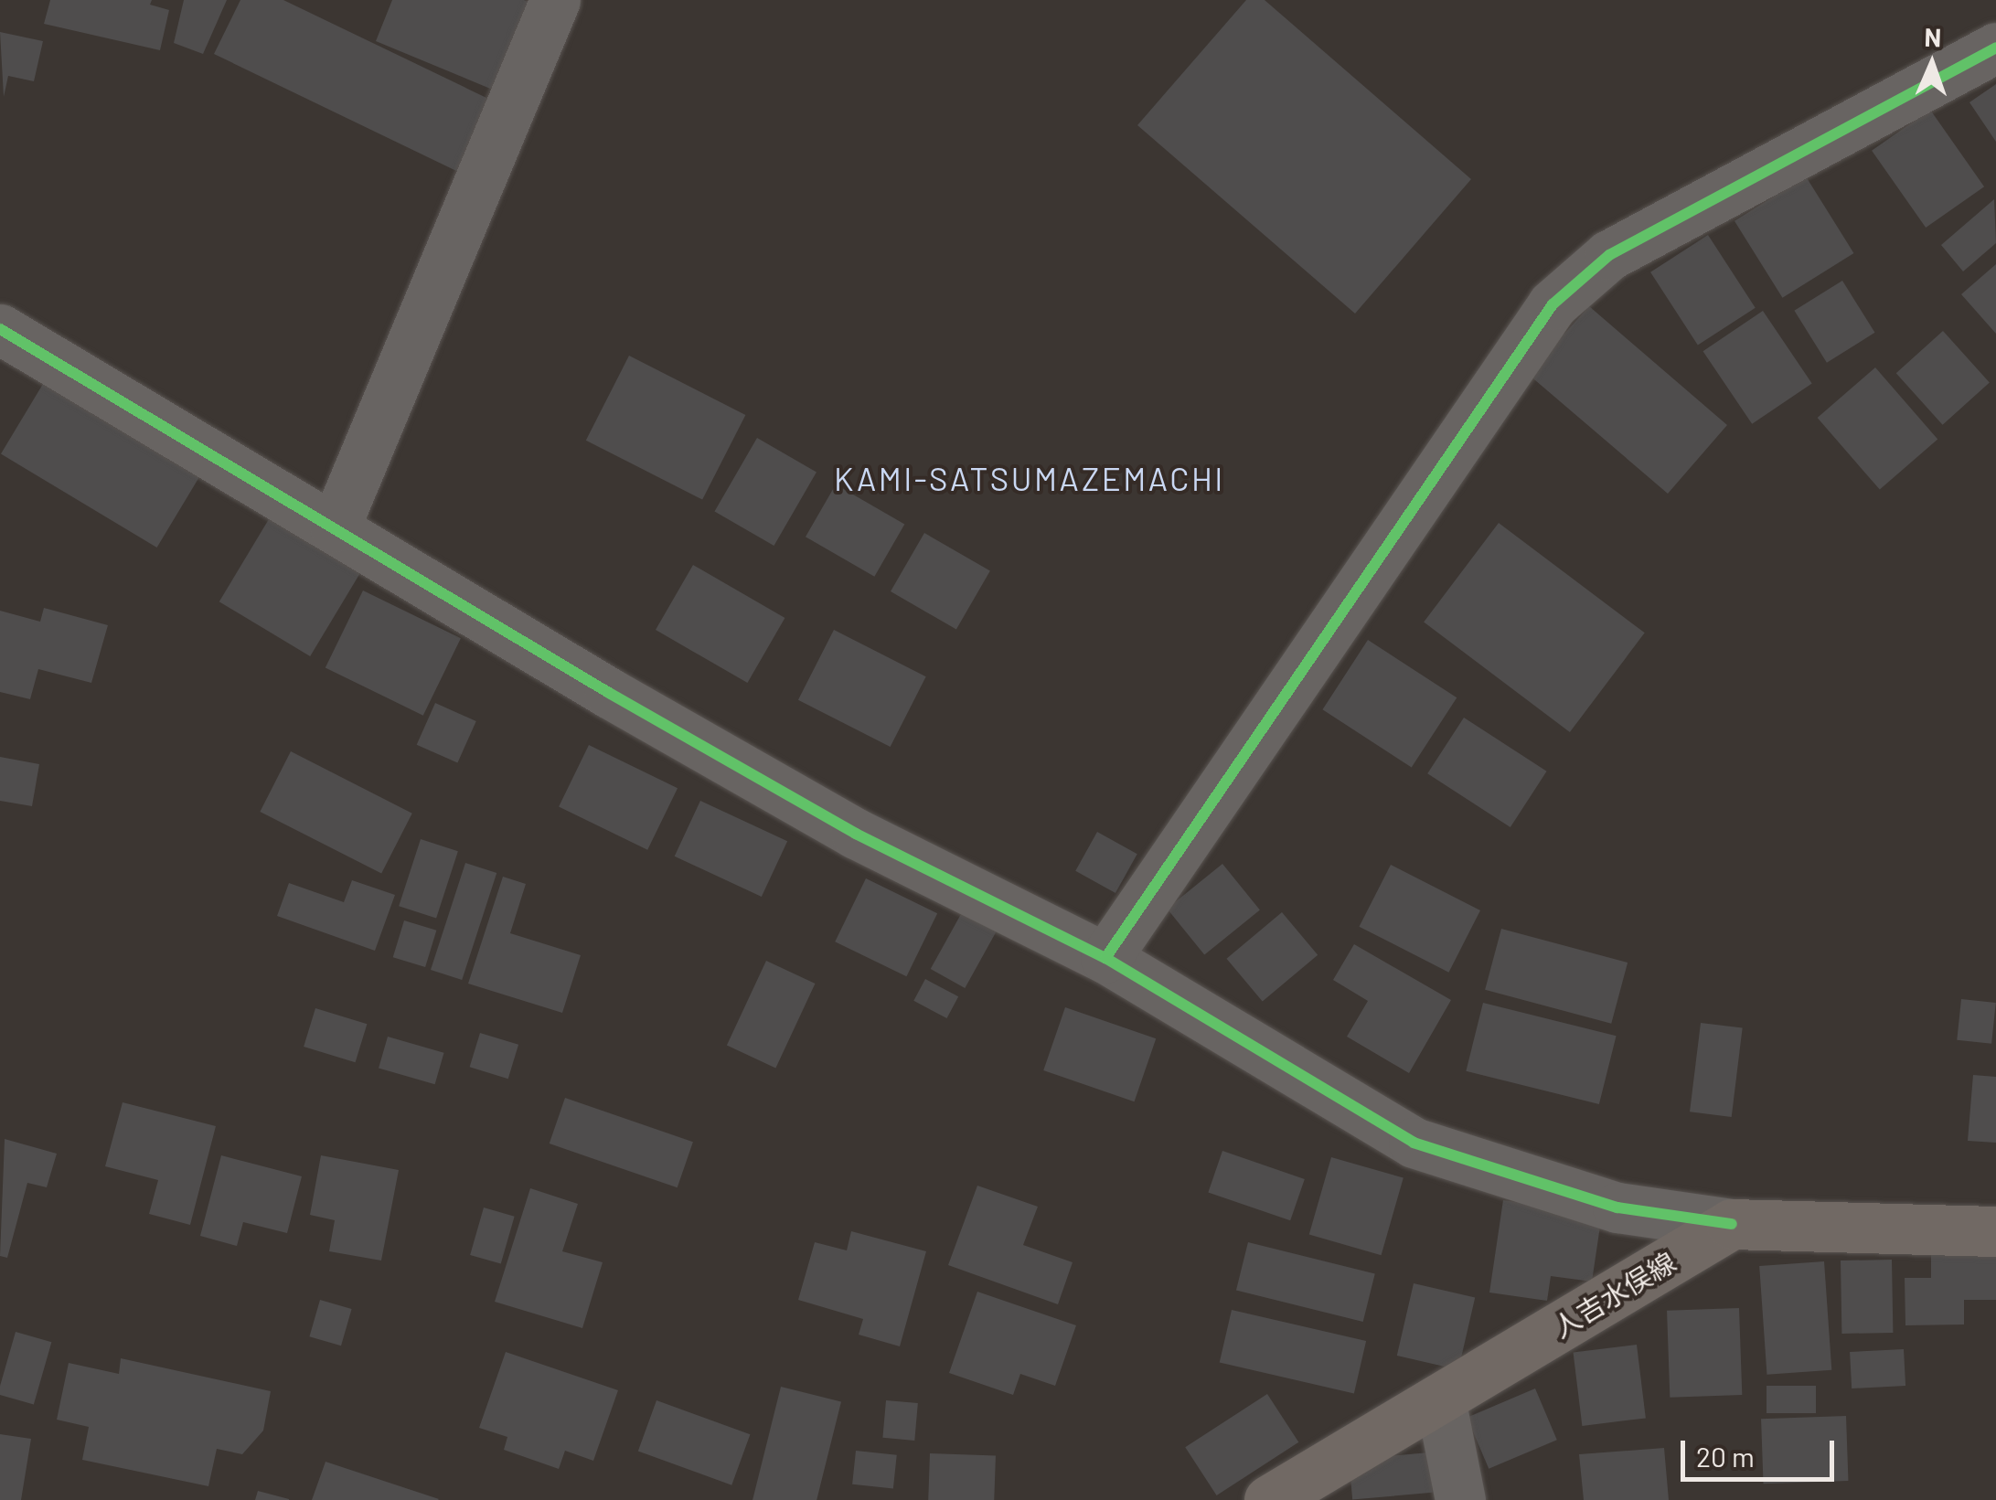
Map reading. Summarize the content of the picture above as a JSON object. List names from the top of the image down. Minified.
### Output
{"streets":{"main road":["人吉水俣線"]},"districts":["KAMI-SATSUMAZEMACHI"],"scale_bar":"20 m","north":"top"}
